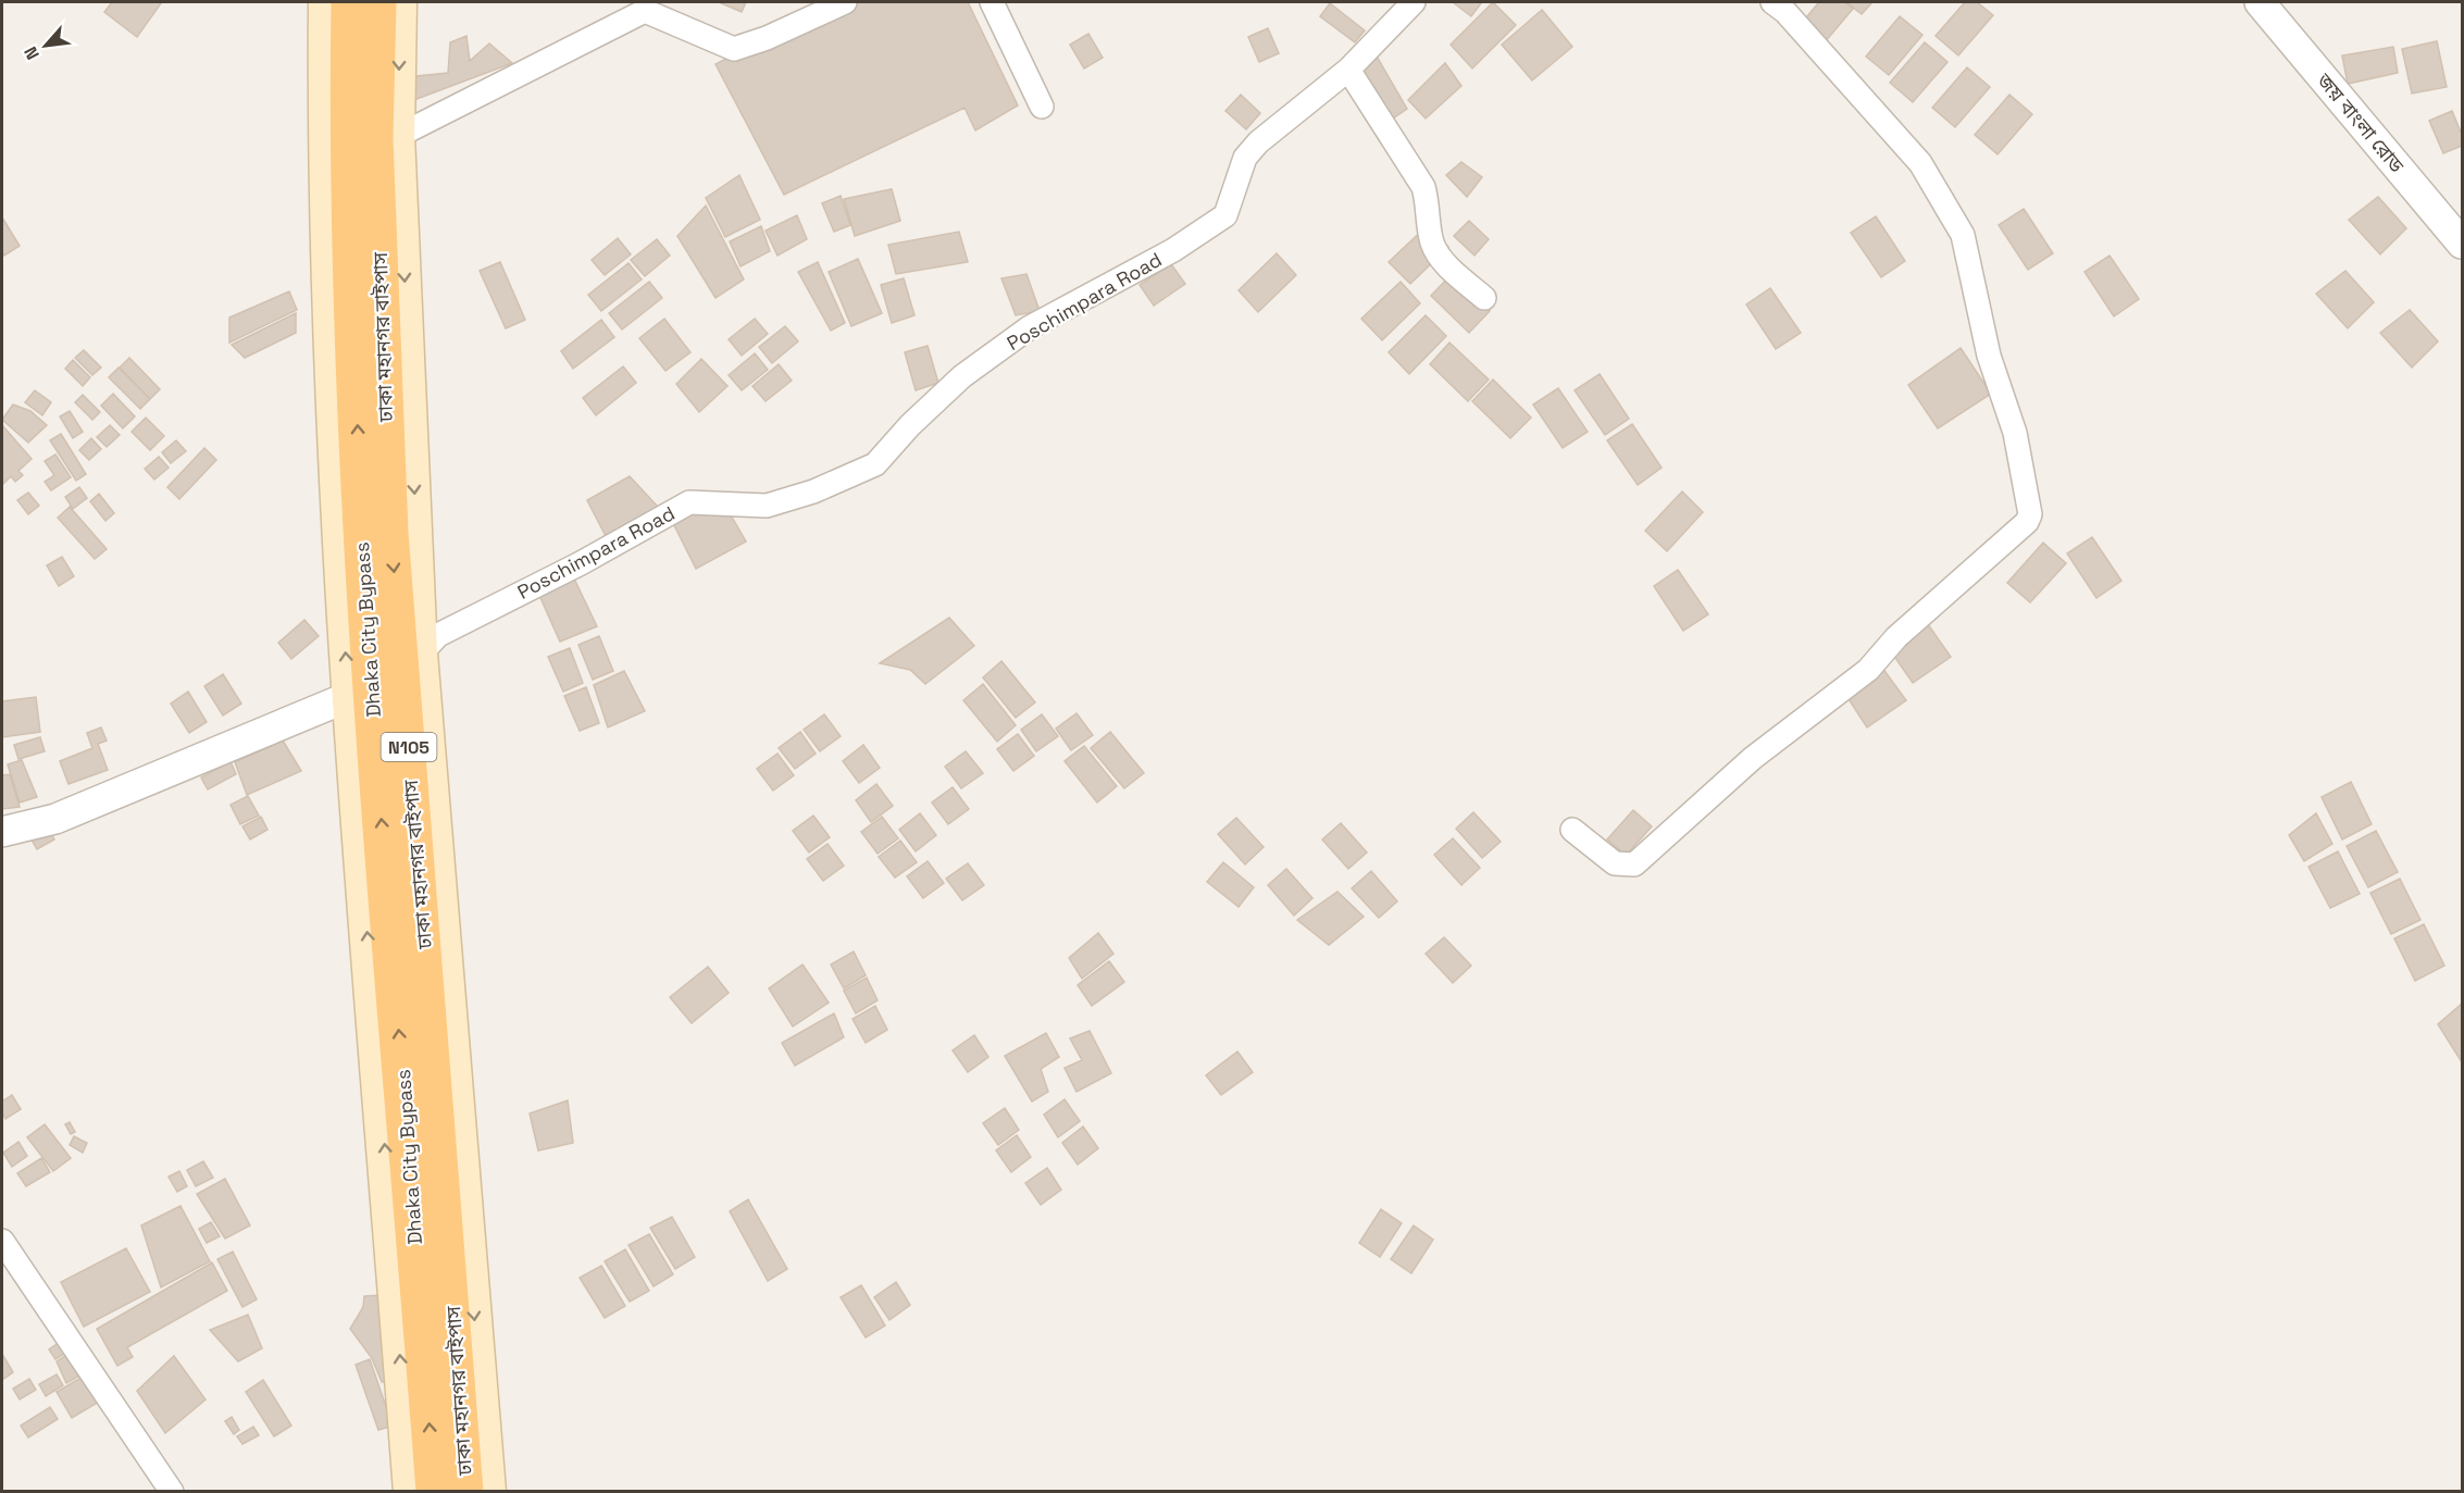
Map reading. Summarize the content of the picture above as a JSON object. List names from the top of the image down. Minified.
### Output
{"streets":{"highway":["ঢাকা মহানগর বাইপাস","Dhaka City Bypass","N105"],"street":["জয় বাংলা রোড","Poschimpara Road"]},"one_way":["ঢাকা মহানগর বাইপাস","Dhaka City Bypass"],"north":"bottom left"}
